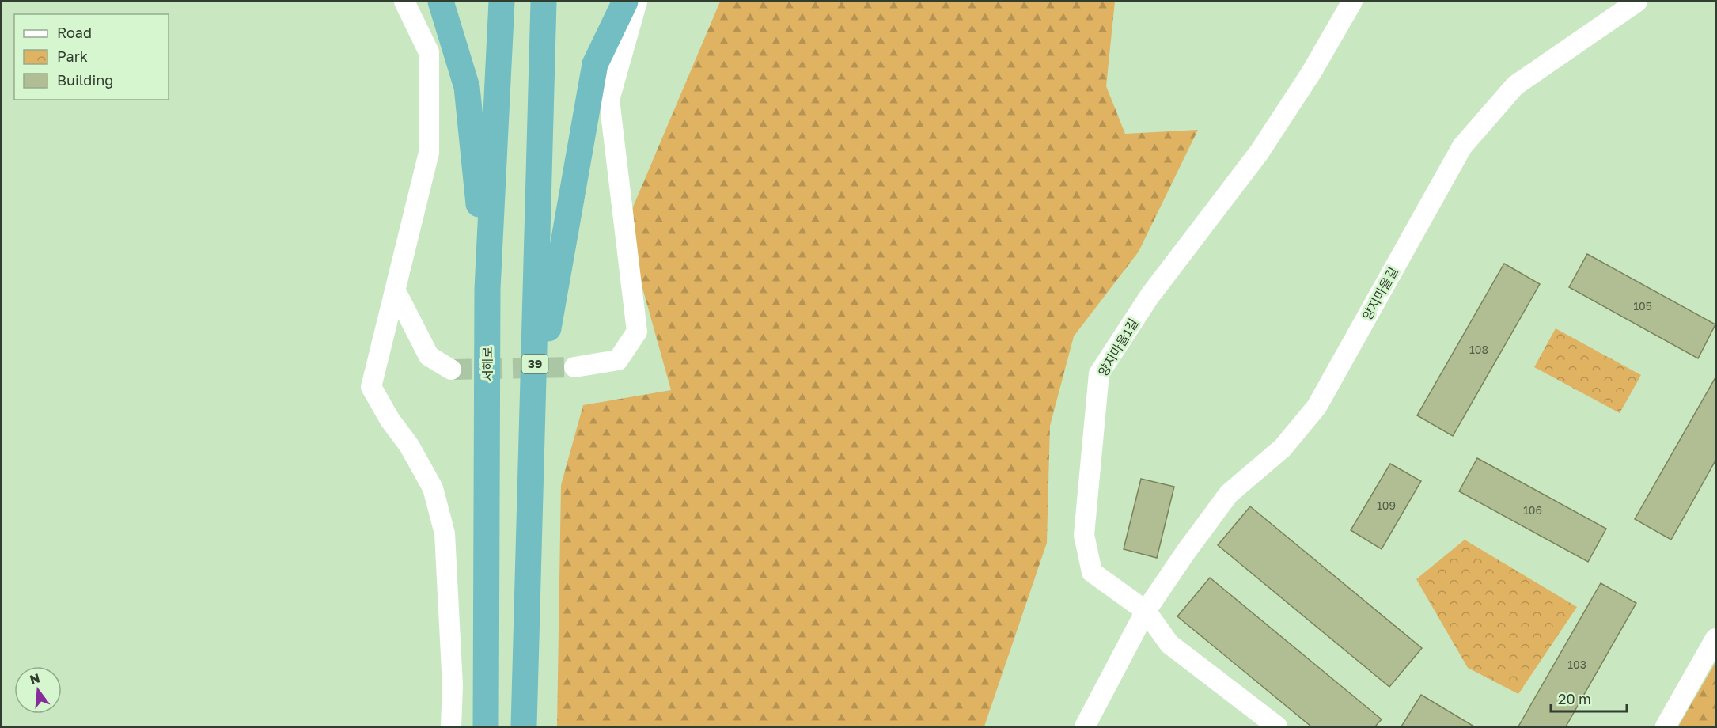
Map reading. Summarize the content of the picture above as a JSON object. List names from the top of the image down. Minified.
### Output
{"streets":{"highway":["서해로","39"],"street":["양지마을길","양지마을1길"]},"crossings":[["양지마을길","양지마을1길"]],"house_numbers":["105","108","109","106","103"],"legend":["Road","Park","Building"],"scale_bar":"20 m","north":"top"}
